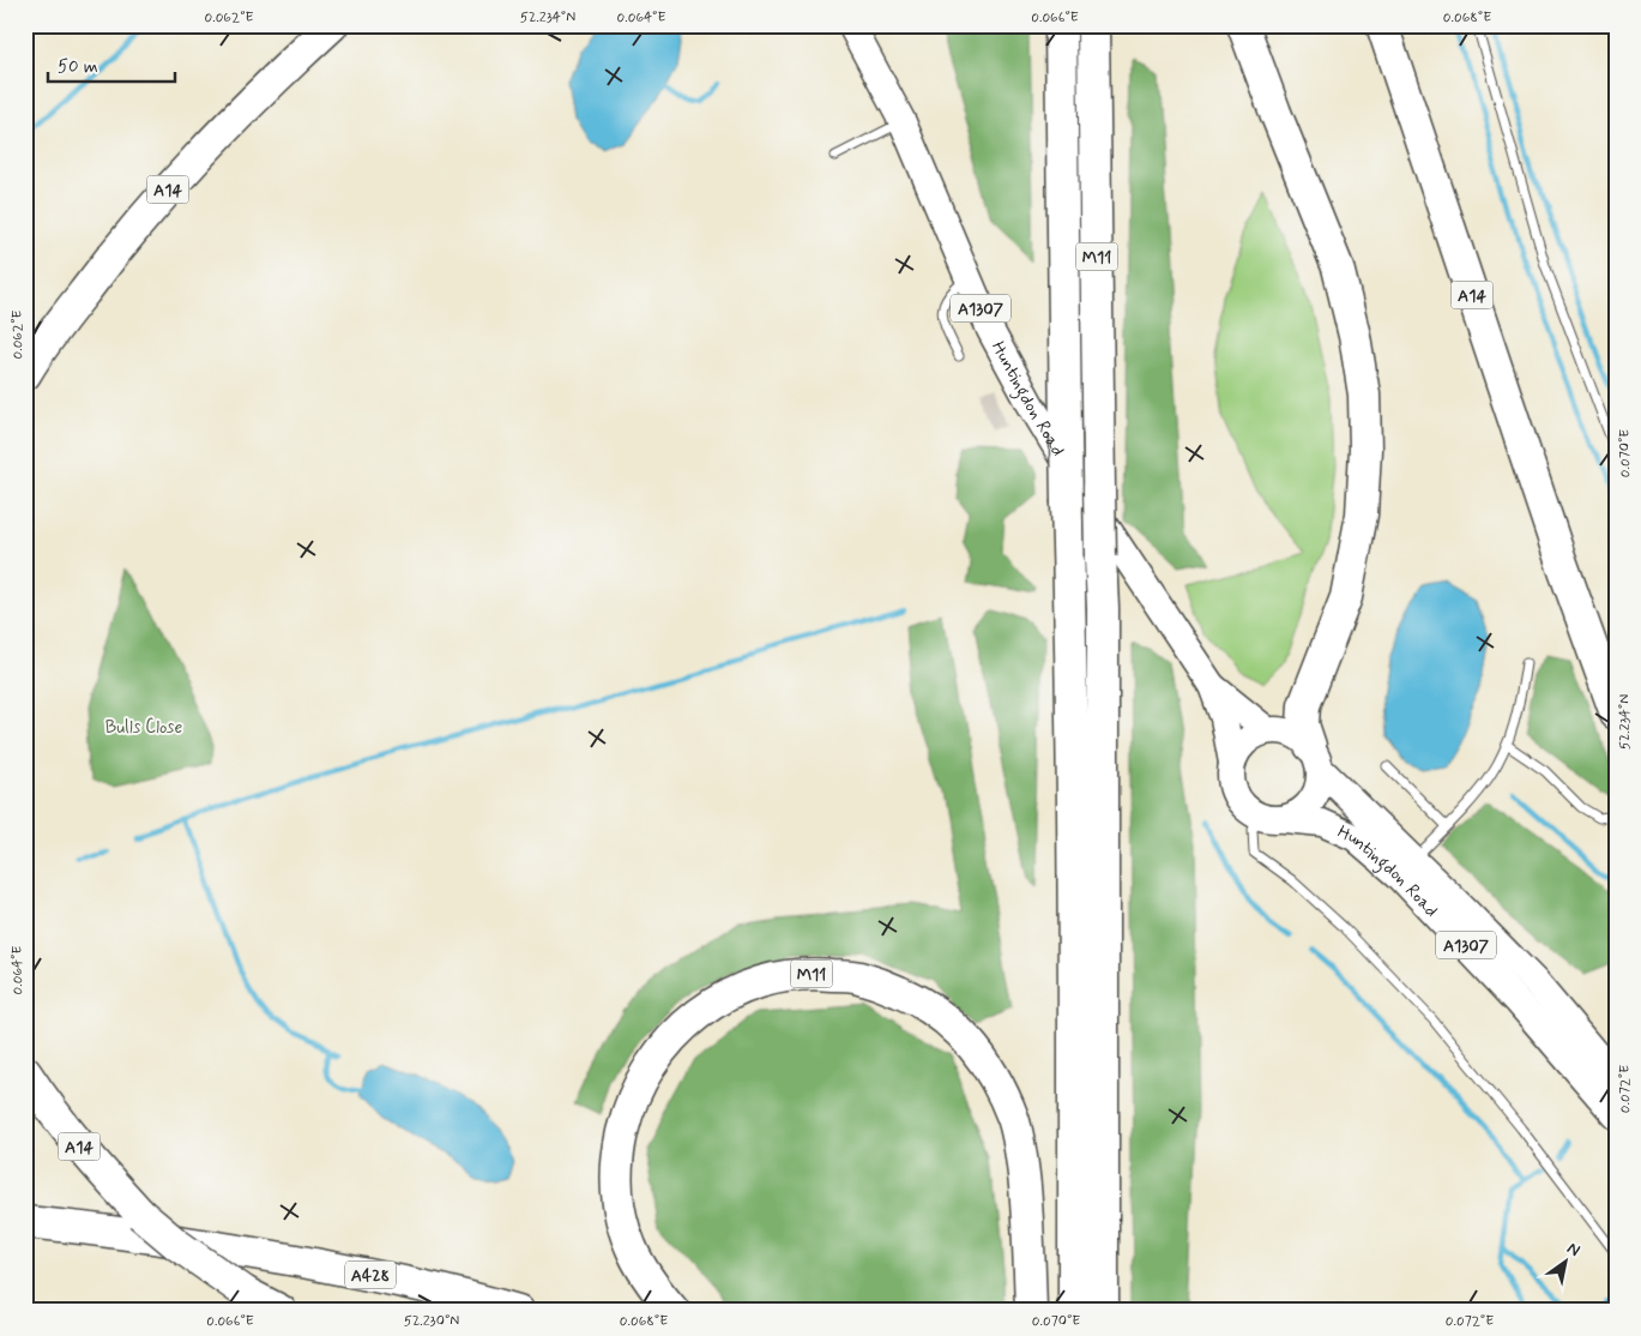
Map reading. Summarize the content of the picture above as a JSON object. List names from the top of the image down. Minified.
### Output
{"streets":{"highway":["A14","M11","A428"],"main road":["A1307","Huntingdon Road"]},"parks":["Bulls Close"],"scale_bar":"50 m","north":"top right","coordinates":["0.062°E","52.234°N","0.064°E","0.066°E","0.068°E","0.070°E","0.072°E","52.230°N"]}
